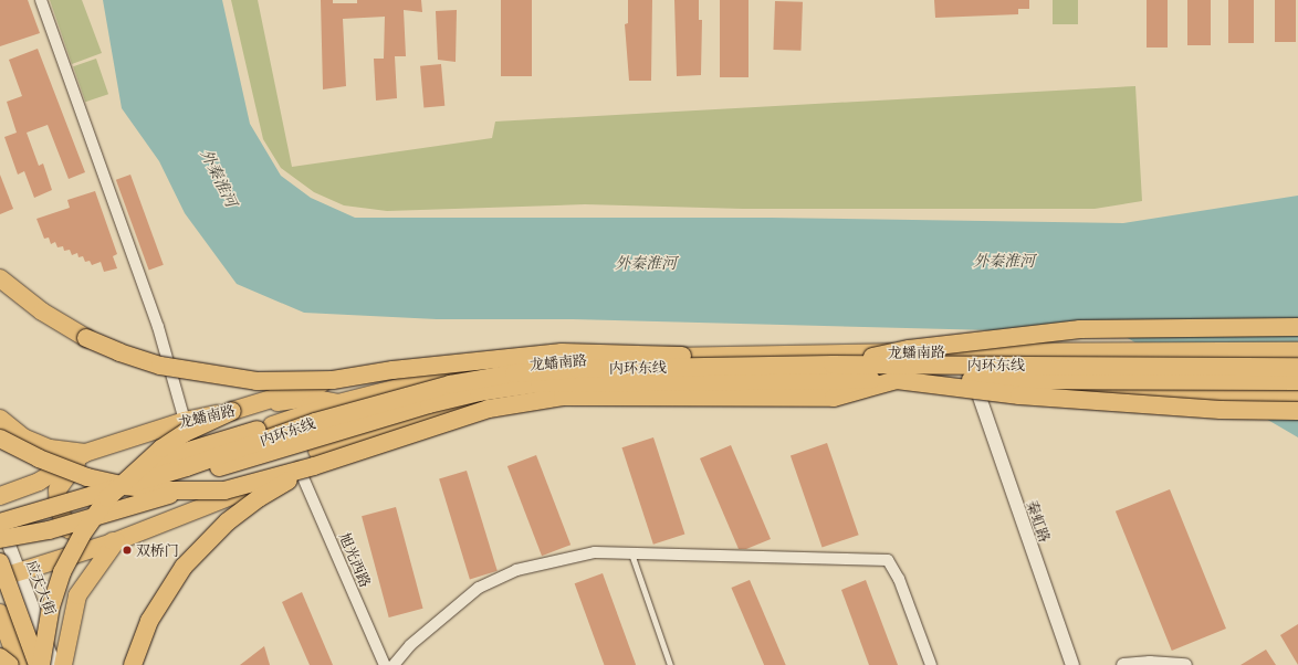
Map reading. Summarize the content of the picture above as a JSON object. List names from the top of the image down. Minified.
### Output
{"streets":{"main road":["龙蟠南路","内环东线"],"street":["秦虹路","旭光西路","应天大街"]},"crossings":[["龙蟠南路","秦虹路"],["龙蟠南路","旭光西路"],["龙蟠南路","应天大街"],["内环东线","应天大街"]],"water":["外秦淮河"],"places":["双桥门"]}
